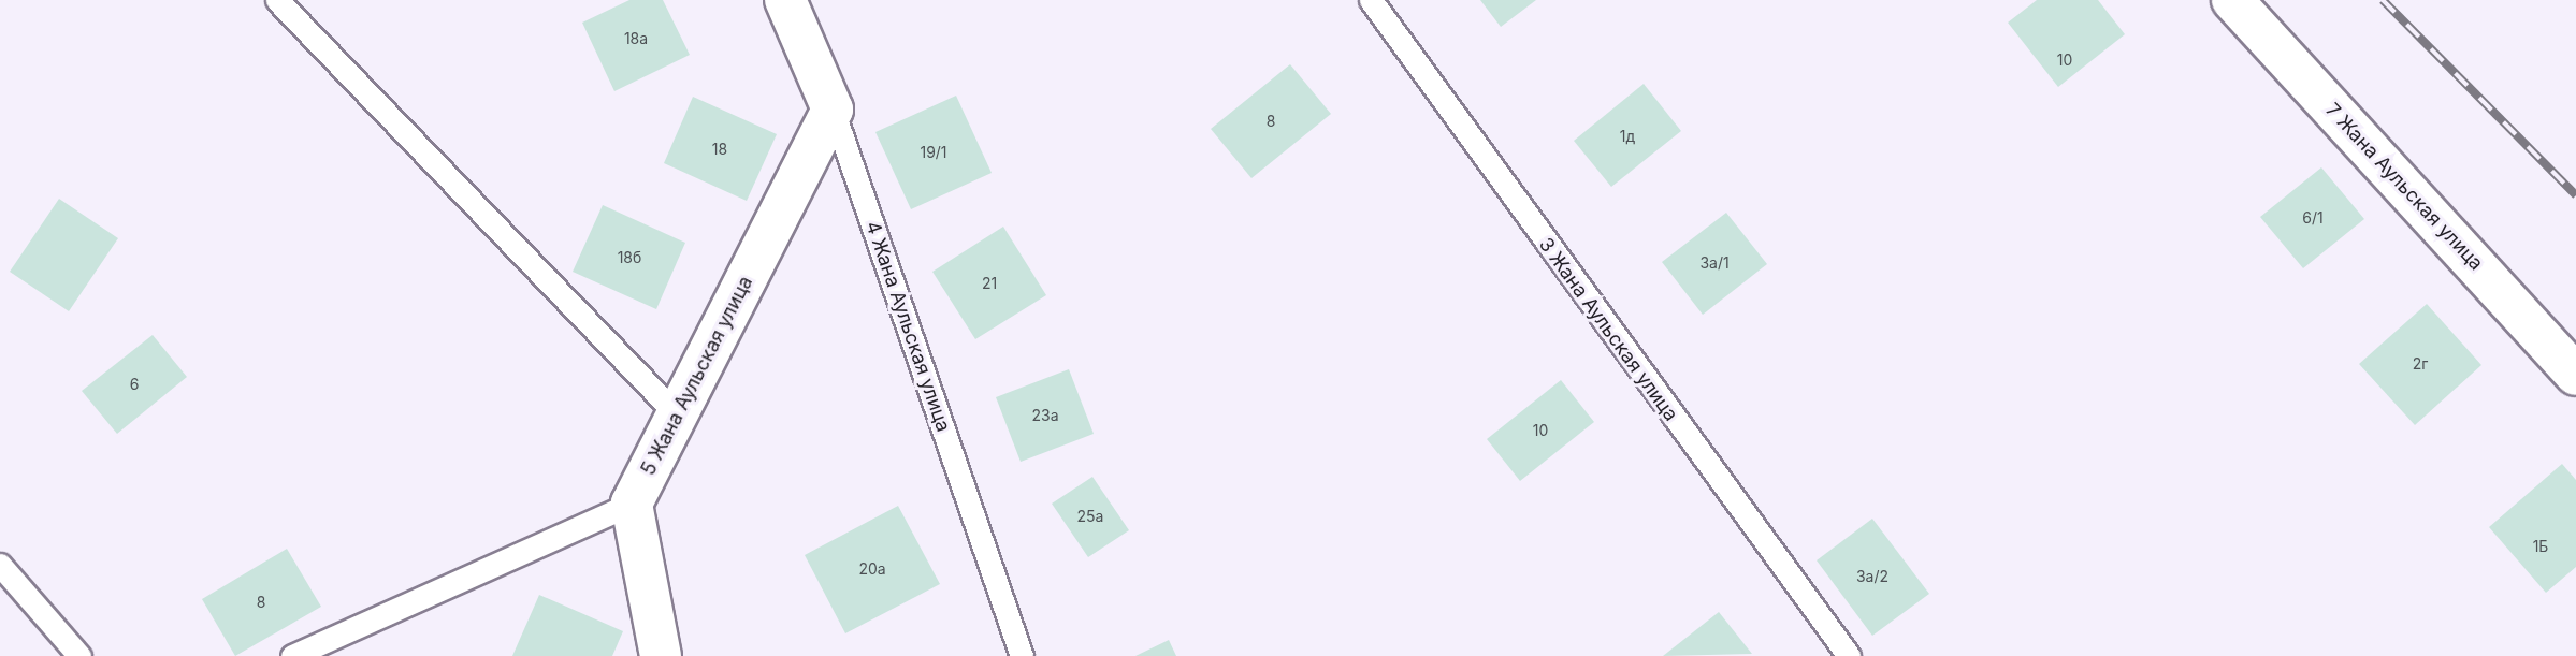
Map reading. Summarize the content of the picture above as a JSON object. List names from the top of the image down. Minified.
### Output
{"streets":{"street":["7 Жана Аульская улица","4 Жана Аульская улица","5 Жана Аульская улица"],"lane":["3 Жана Аульская улица"]},"crossings":[["4 Жана Аульская улица","5 Жана Аульская улица"]],"house_numbers":["18а","10","8","1д","18","19/1","6/1","18б","3а/1","21","2г","6","23а","10","25а","1Б","20а","3а/2","8"]}
